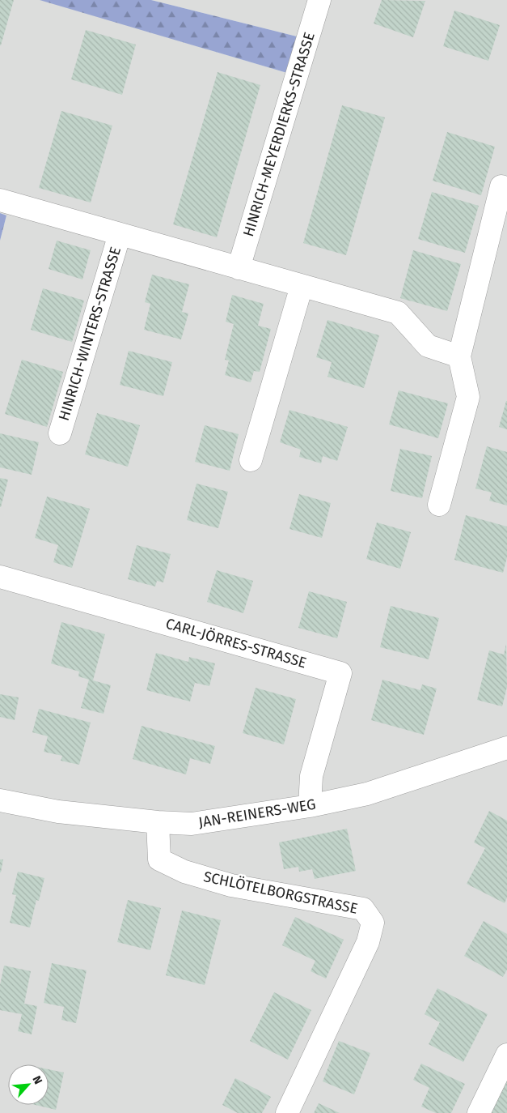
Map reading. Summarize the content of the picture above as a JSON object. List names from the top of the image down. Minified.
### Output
{"streets":{"street":["HINRICH-MEYERDIERKS-STRASSE","HINRICH-WINTERS-STRASSE","CARL-JÖRRES-STRASSE","JAN-REINERS-WEG","SCHLÖTELBORGSTRASSE"]},"crossings":[["HINRICH-MEYERDIERKS-STRASSE","HINRICH-WINTERS-STRASSE"],["CARL-JÖRRES-STRASSE","JAN-REINERS-WEG"],["JAN-REINERS-WEG","SCHLÖTELBORGSTRASSE"]],"north":"top right"}
